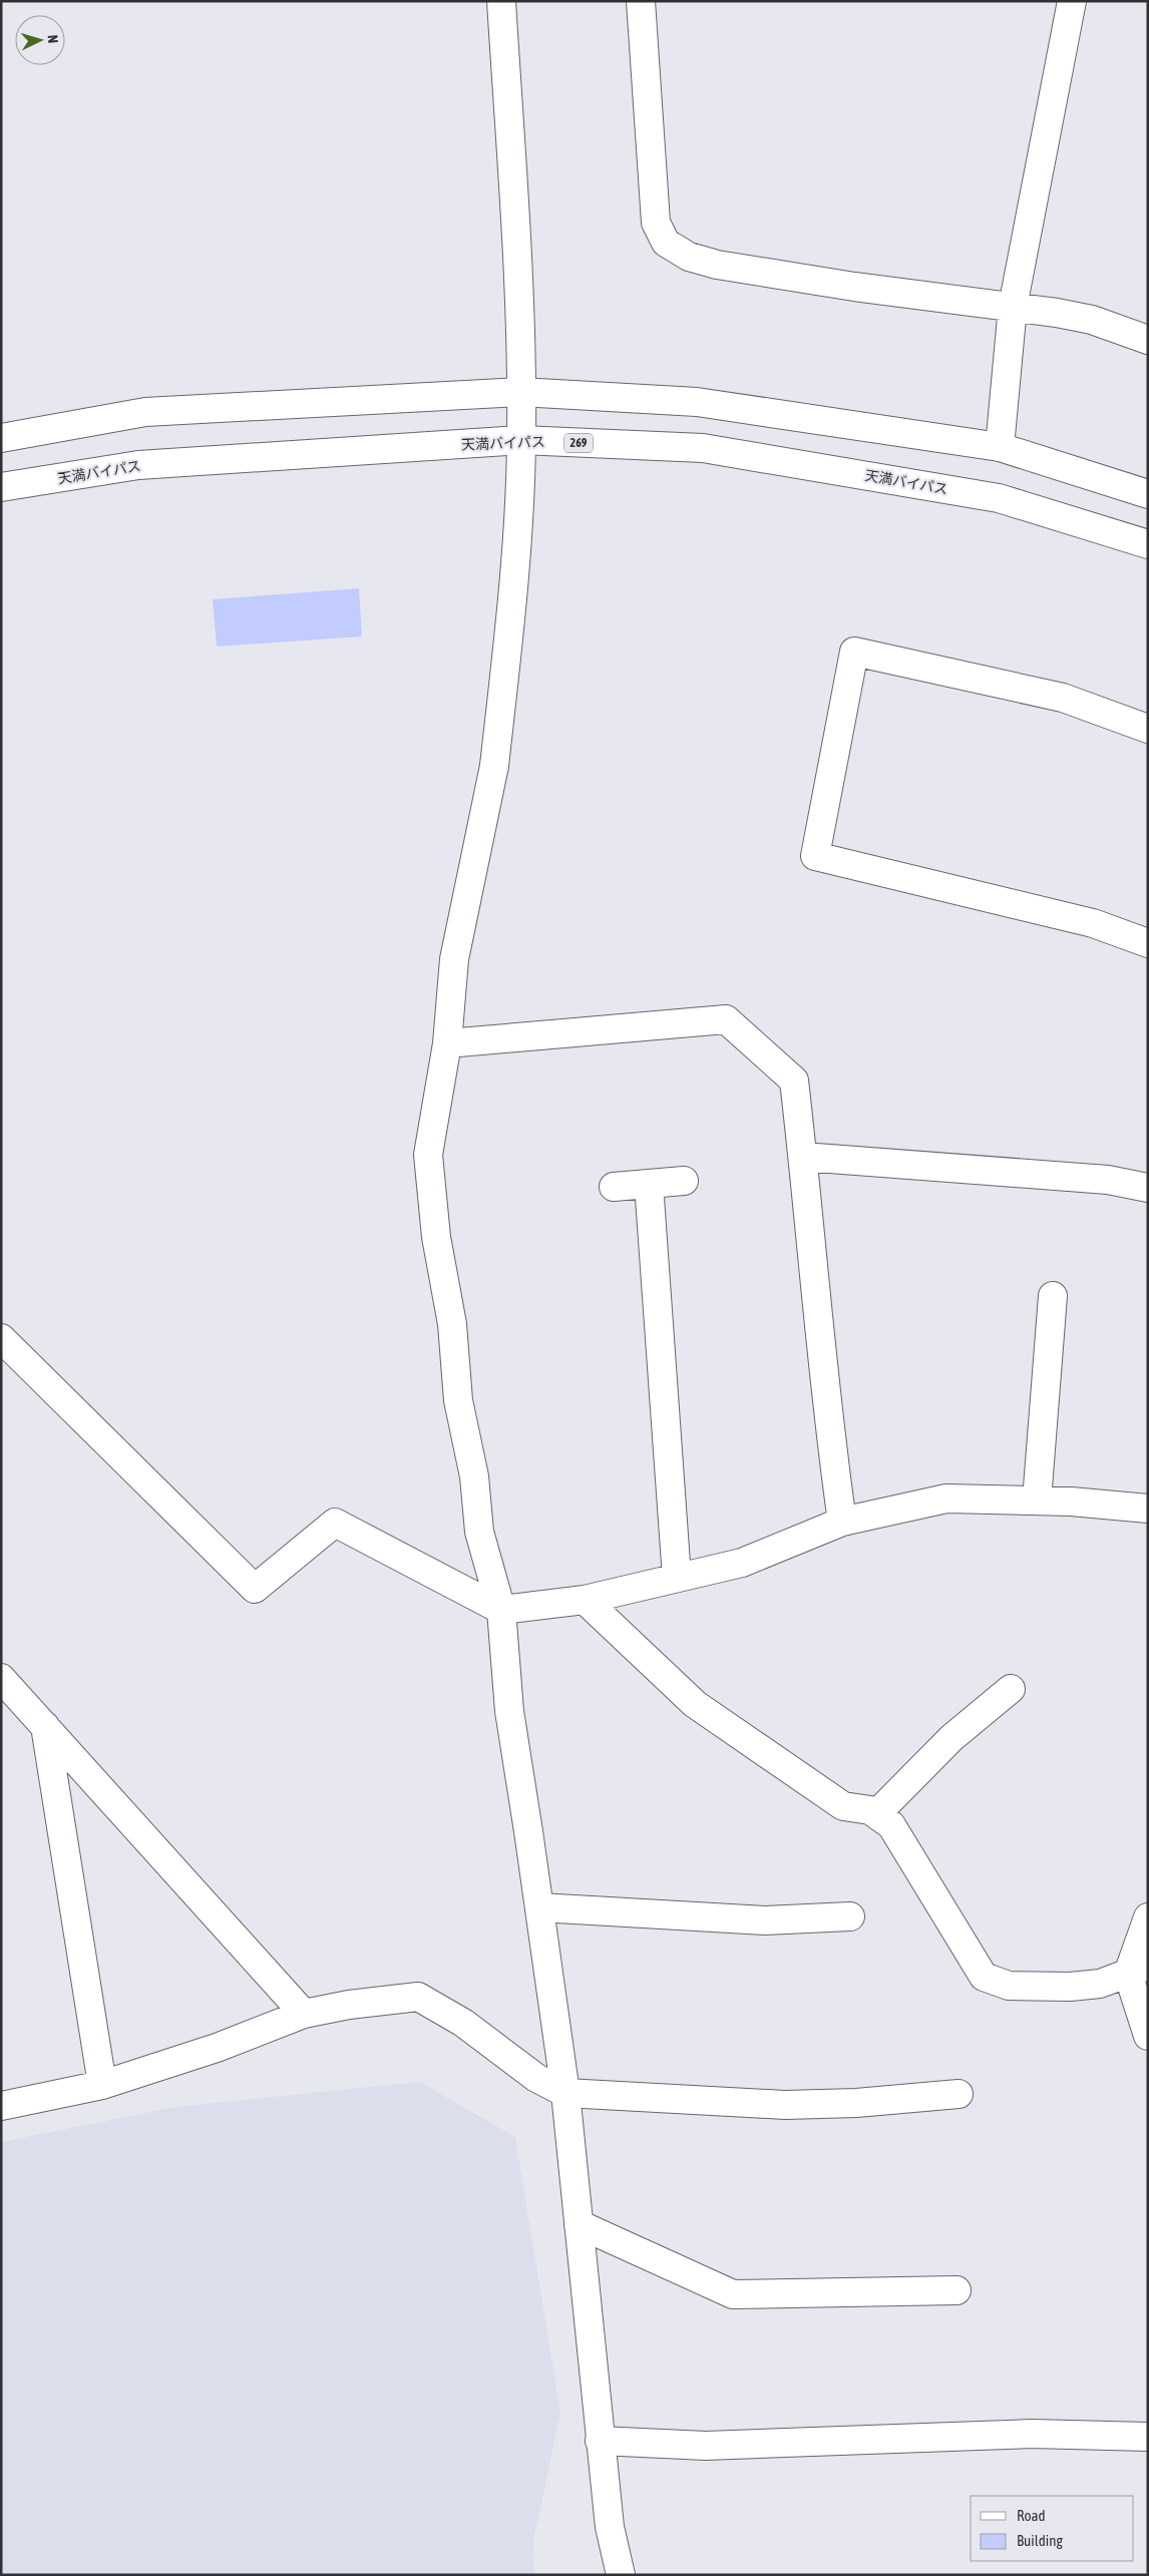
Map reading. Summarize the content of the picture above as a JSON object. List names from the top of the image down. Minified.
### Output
{"streets":{"main road":["天満バイパス","269"]},"legend":["Road","Building"],"north":"right"}
